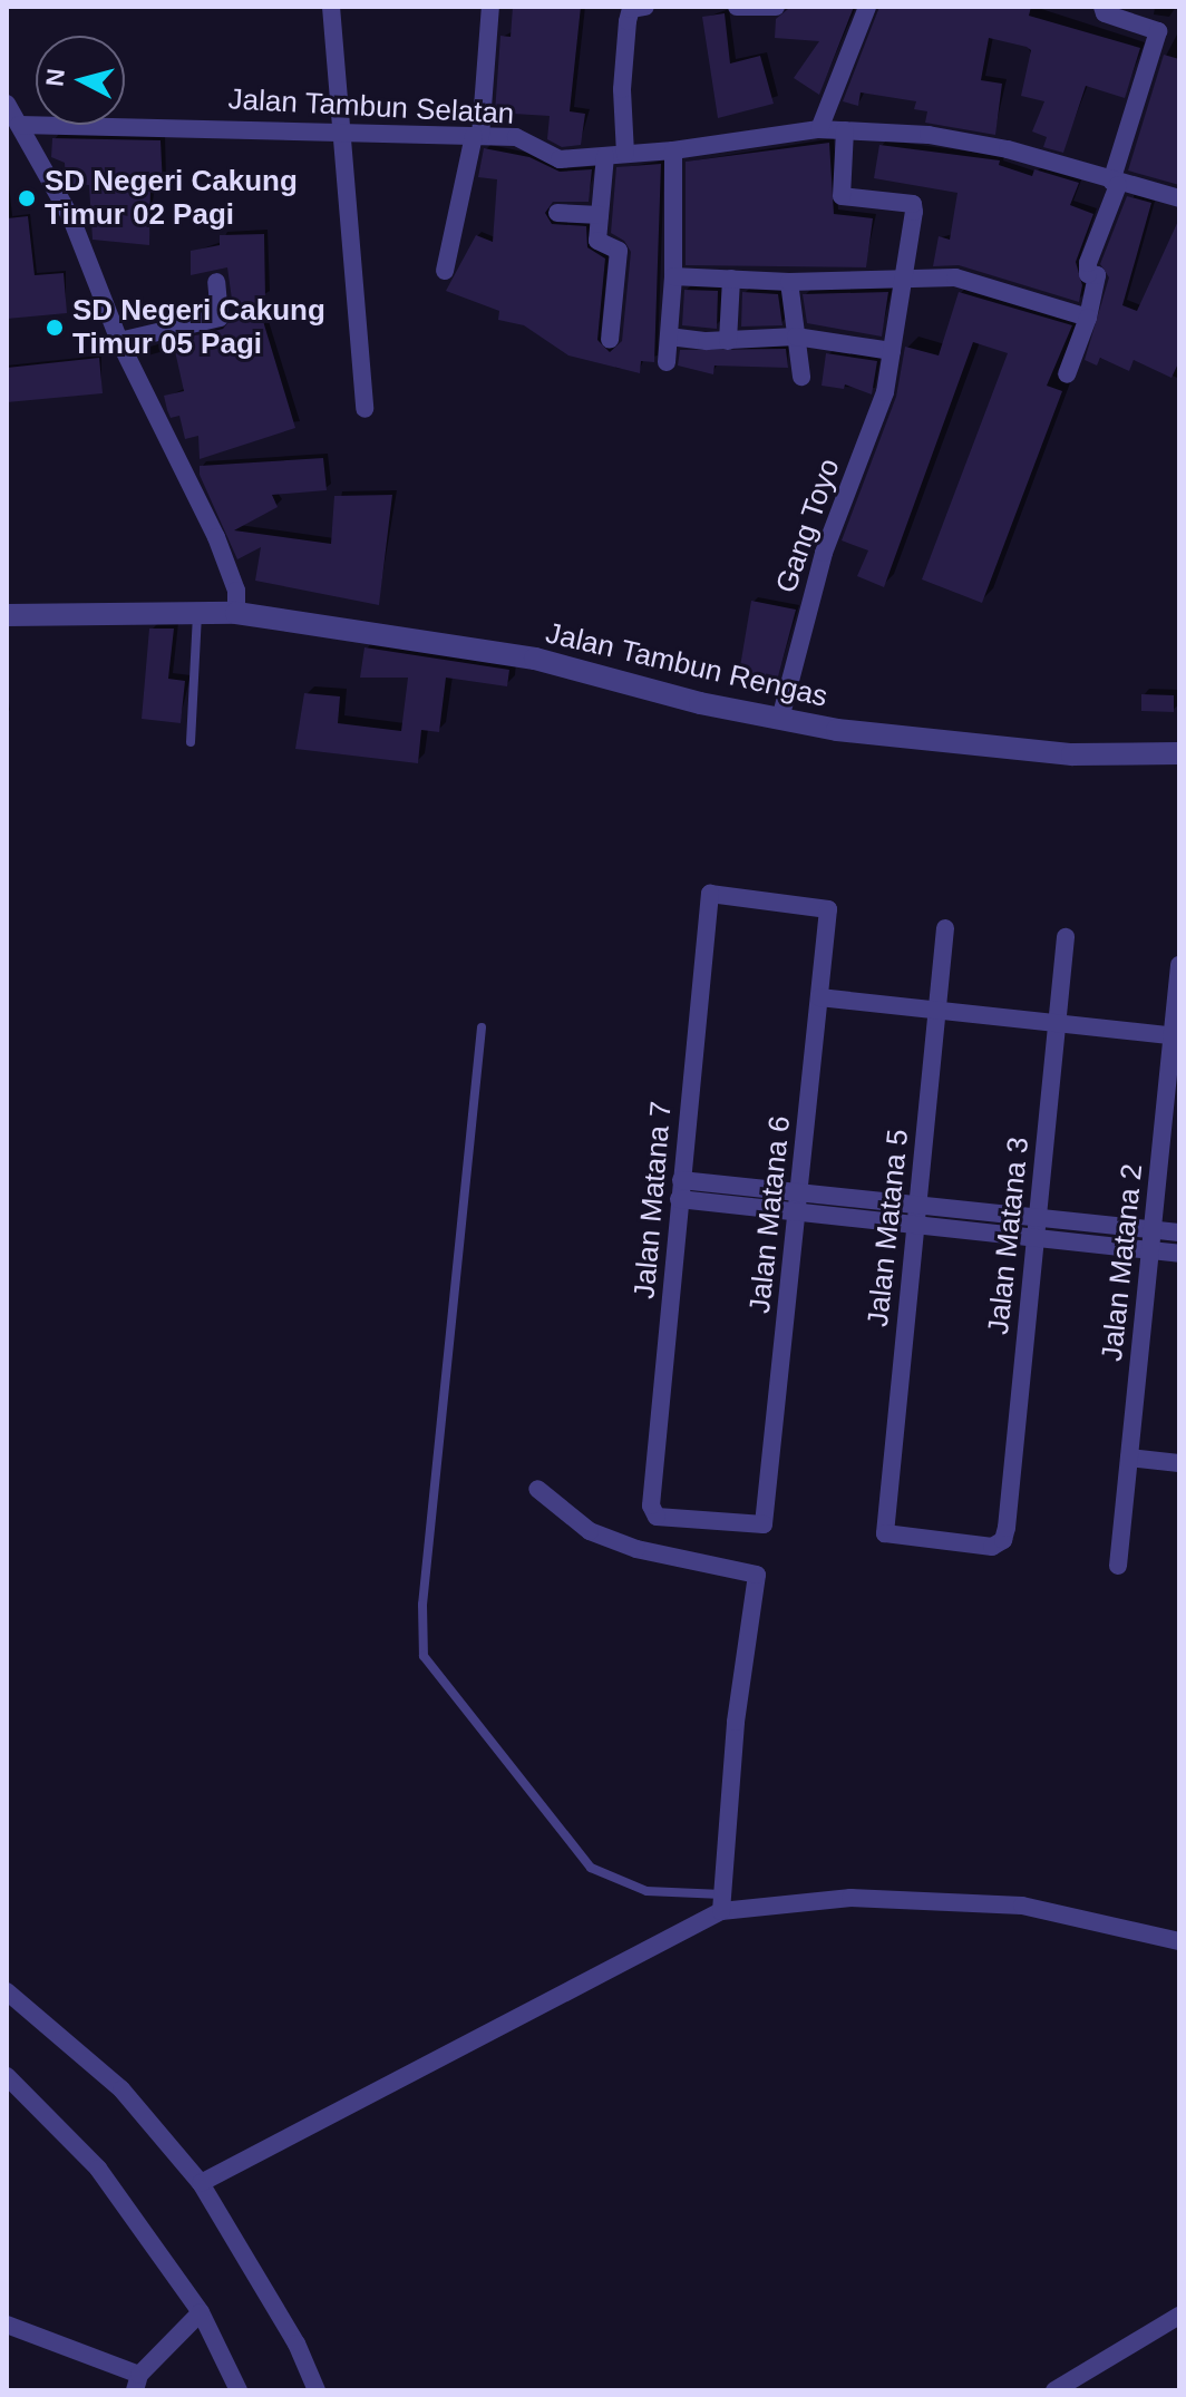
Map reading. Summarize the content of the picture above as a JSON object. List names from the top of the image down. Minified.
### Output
{"streets":{"street":["Jalan Tambun Selatan","Gang Toyo","Jalan Tambun Rengas","Jalan Matana 7","Jalan Matana 6","Jalan Matana 5","Jalan Matana 3","Jalan Matana 2"]},"crossings":[["Jalan Tambun Selatan","Gang Toyo"],["Gang Toyo","Jalan Tambun Rengas"],["Jalan Matana 7","Jalan Matana 6"],["Jalan Matana 5","Jalan Matana 3"]],"places":["SD Negeri Cakung Timur 02 Pagi","SD Negeri Cakung Timur 05 Pagi"],"north":"left"}
